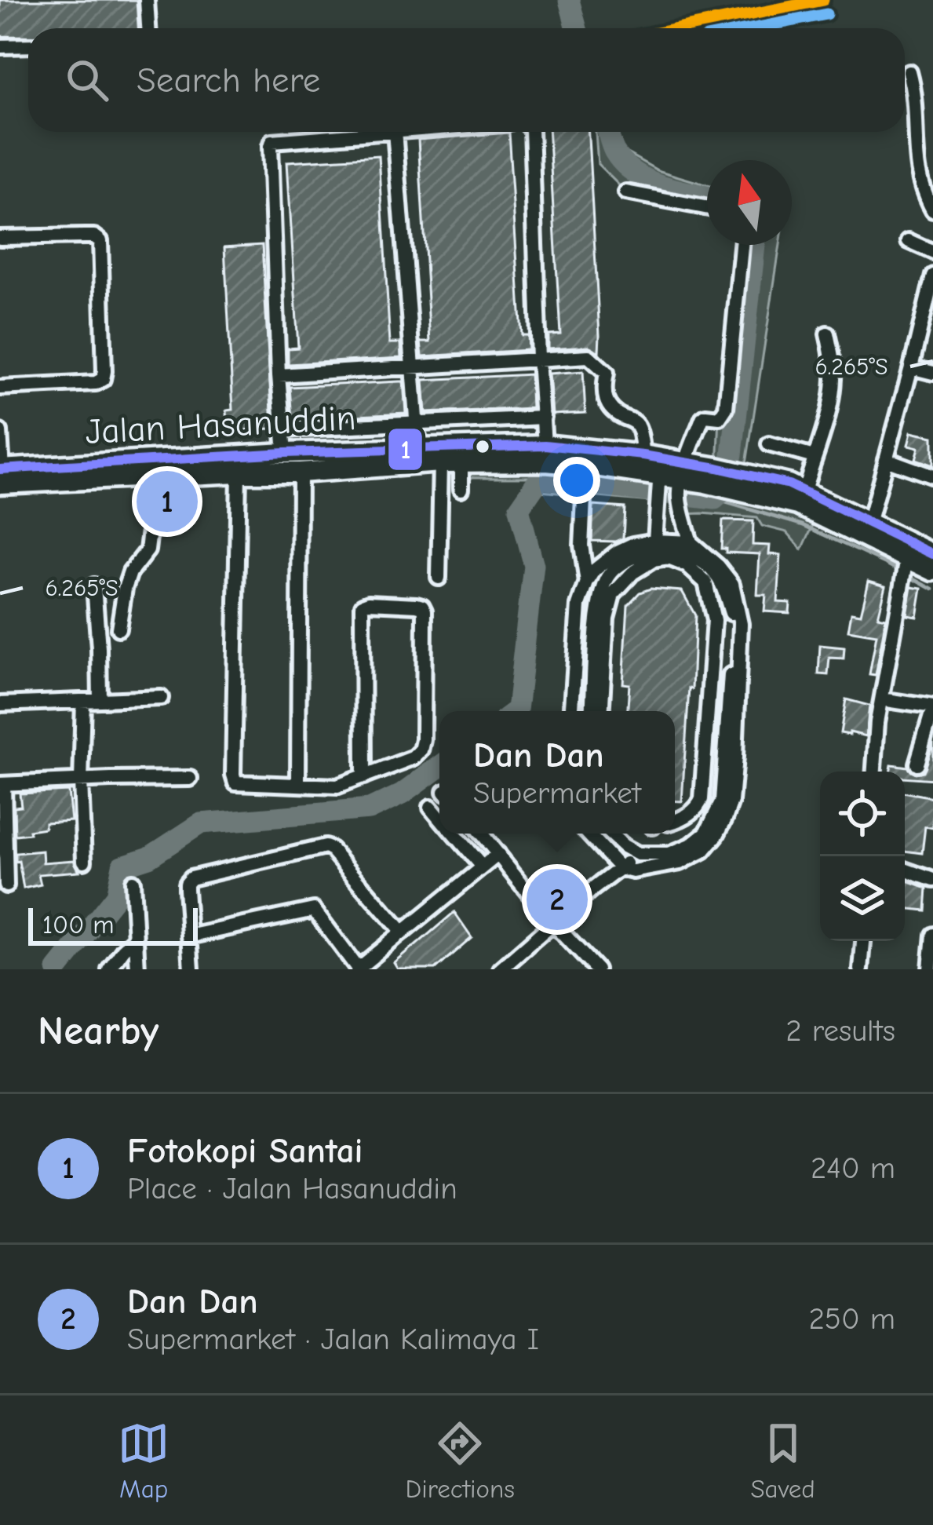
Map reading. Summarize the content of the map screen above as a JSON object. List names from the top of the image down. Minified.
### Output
{"streets":{"highway":["Jalan Hasanuddin"]},"lines":["transit line 1"],"scale_bar":"100 m","north":"top","page":{"search":"Search here","pins":["1","2"],"popup":["Dan Dan","Supermarket"],"scale":"100 m","heading":["Nearby","2 results"],"list":[{"mark":"1","name":"Fotokopi Santai","note":"Place · Jalan Hasanuddin","value":"240 m"},{"mark":"2","name":"Dan Dan","note":"Supermarket · Jalan Kalimaya I","value":"250 m"}],"nav":["Map","Directions","Saved"]},"coordinates":["6.265°S"]}
